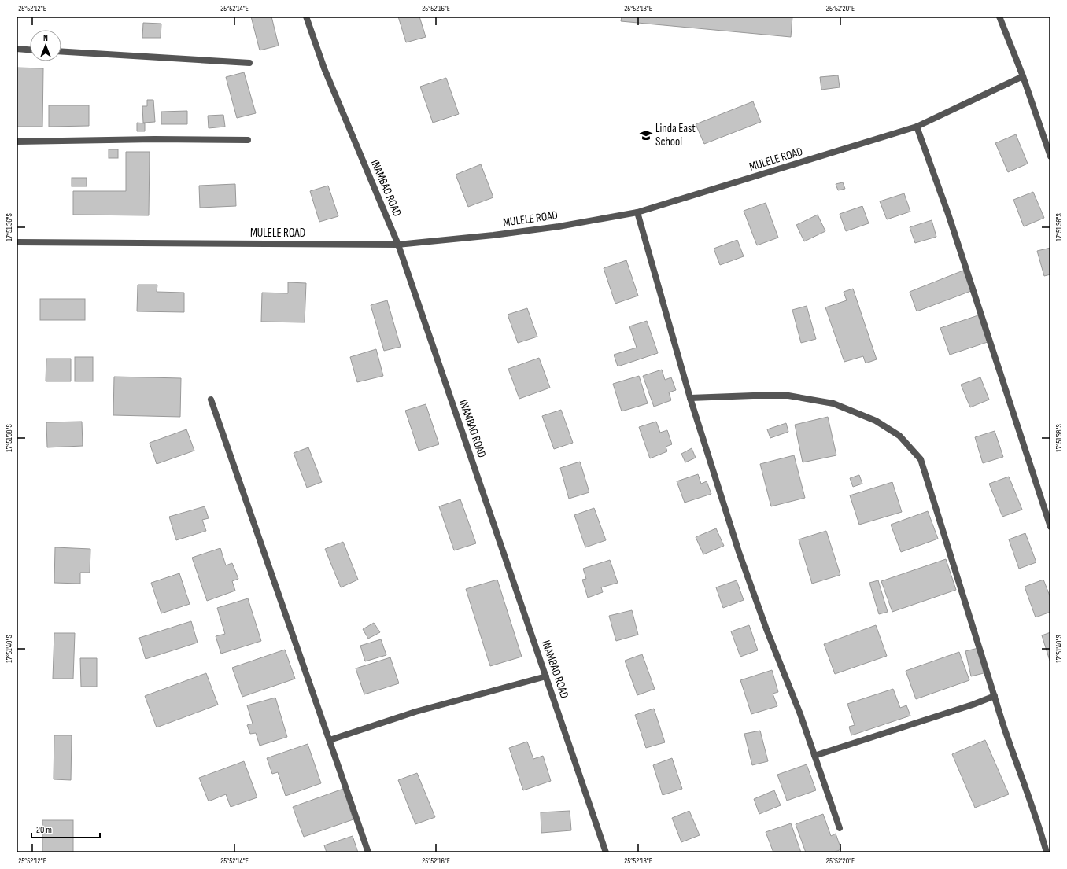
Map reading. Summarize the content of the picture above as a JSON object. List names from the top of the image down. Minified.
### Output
{"streets":{"street":["MULELE ROAD","INAMBAO ROAD"]},"crossings":[["MULELE ROAD","INAMBAO ROAD"]],"places":{"school or university":["Linda East School"]},"scale_bar":"20 m","north":"top","coordinates":["25°52'12\"E","25°52'14\"E","25°52'16\"E","25°52'18\"E","25°52'20\"E","17°51'36\"S","17°51'38\"S","17°51'40\"S"]}
